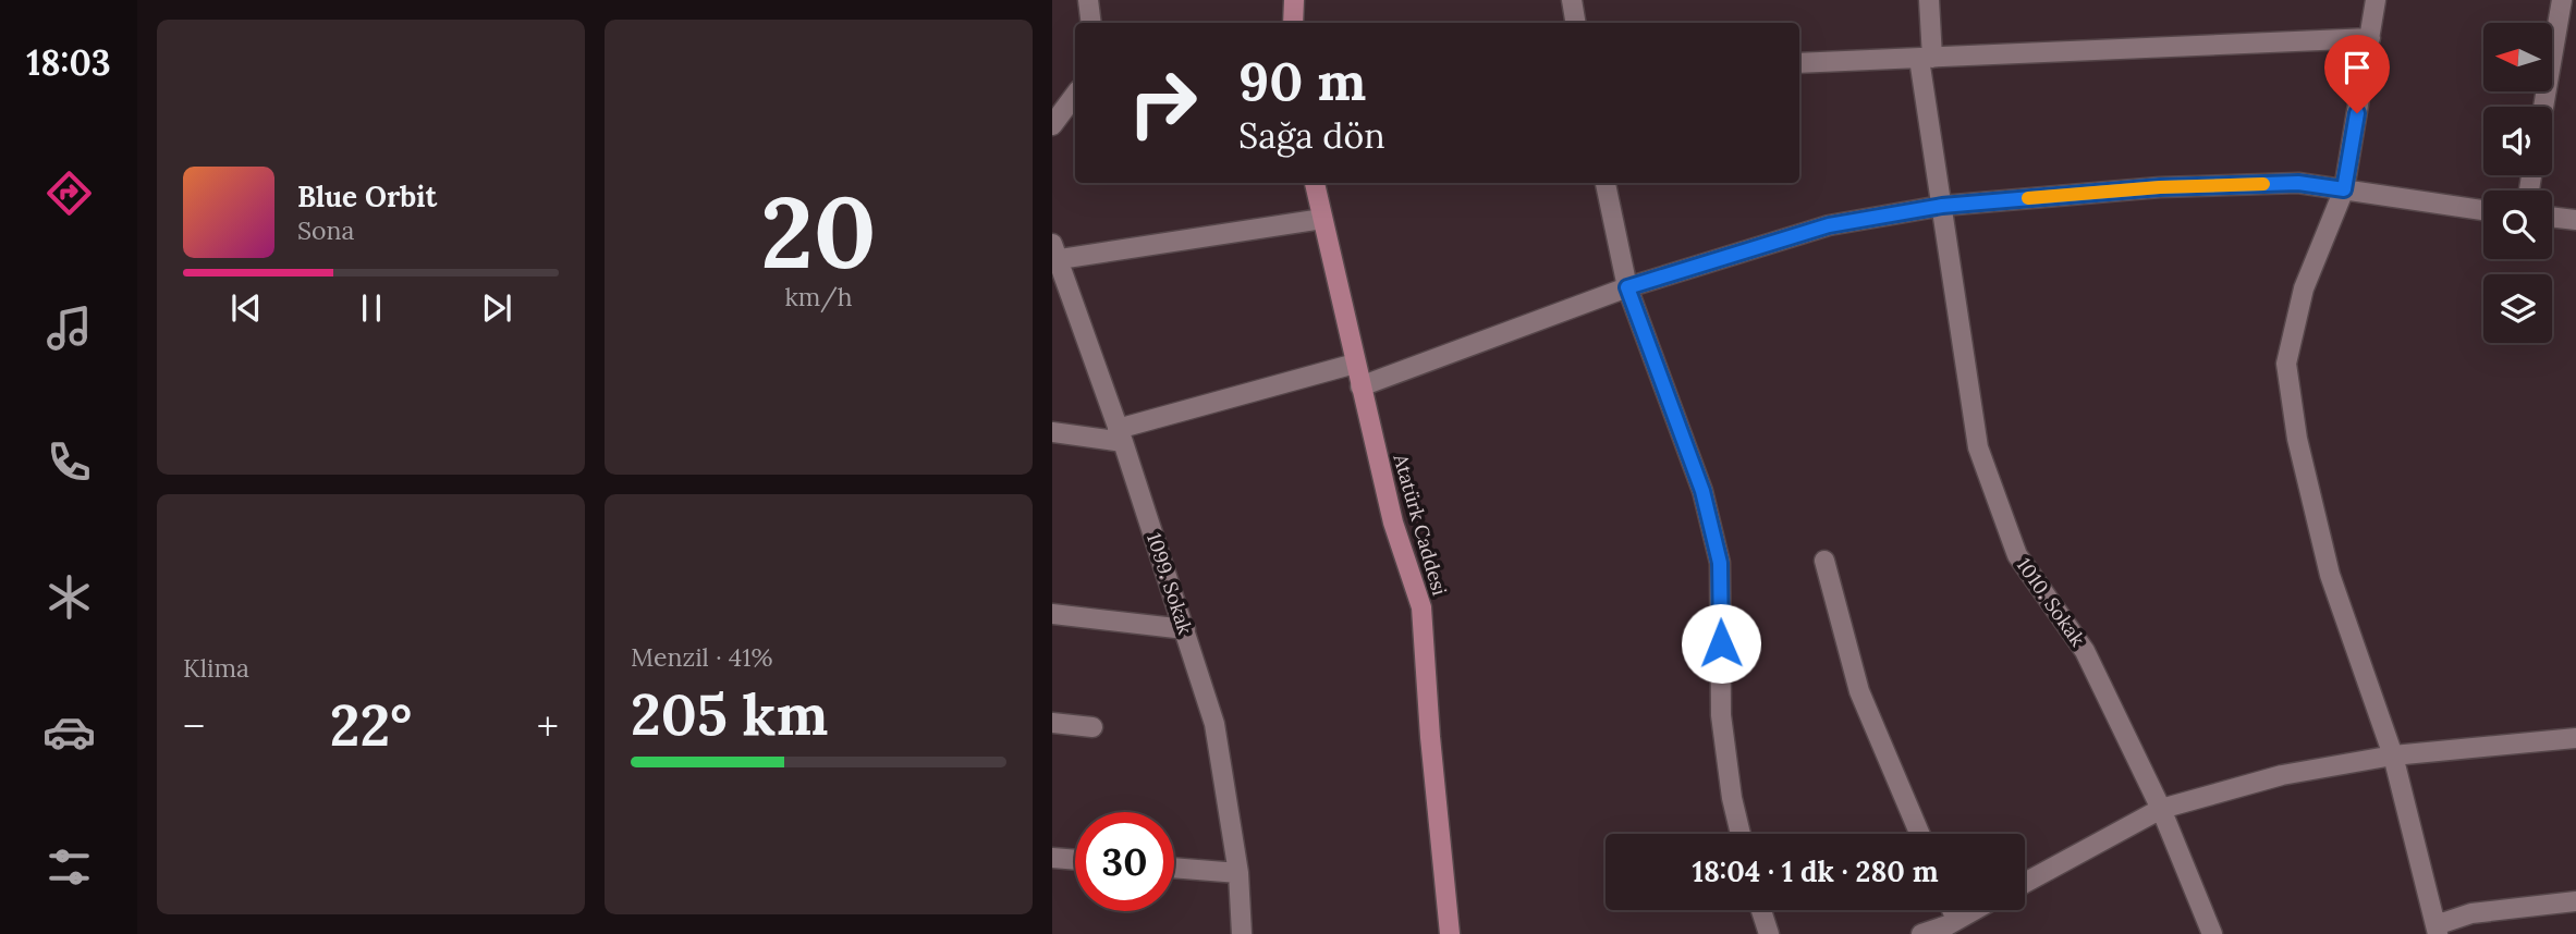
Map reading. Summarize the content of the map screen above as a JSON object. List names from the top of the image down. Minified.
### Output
{"streets":{"main road":["Atatürk Caddesi"],"street":["1099. Sokak","1010. Sokak"]},"north":"left","page":{"tabs":"18:03","tile":[["20","km/h"],"Klima",["Menzil · 41%","205 km"]],"turn":["90 m","Sağa dön"],"song":["Blue Orbit","Sona"],"heat":["−","22°","+"],"limit":"30","trip":"18:04 · 1 dk · 280 m"}}
